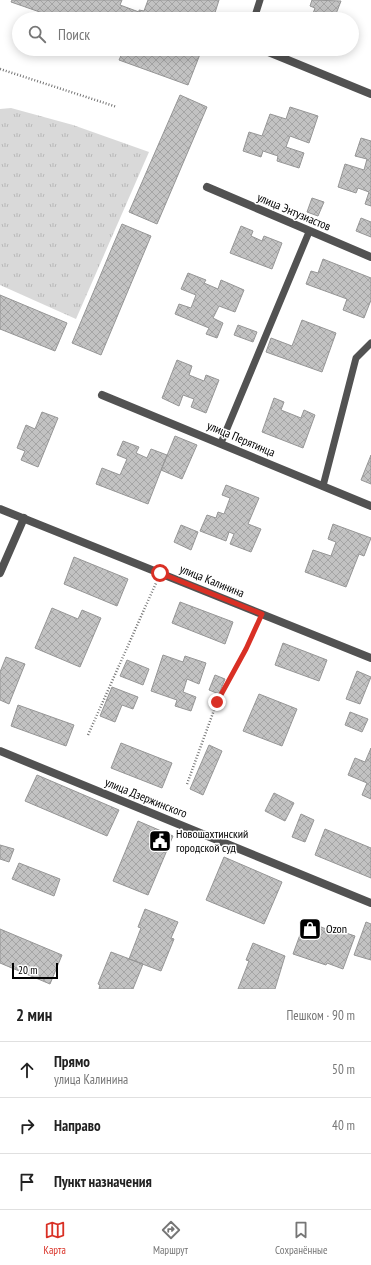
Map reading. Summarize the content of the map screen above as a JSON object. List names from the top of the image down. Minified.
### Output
{"streets":{"street":["улица Энтузиастов","улица Перятинца","улица Калинина","улица Дзержинского"]},"places":{"public building":["Новошахтинский городской суд"],"shop":["Ozon"]},"scale_bar":"20 m","page":{"search":"Поиск","scale":"20 m","heading":["2 мин","Пешком · 90 m"],"list":[["Прямо","улица Калинина","50 m"],["Направо","40 m"],"Пункт назначения"],"nav":["Карта","Маршрут","Сохранённые"]}}
